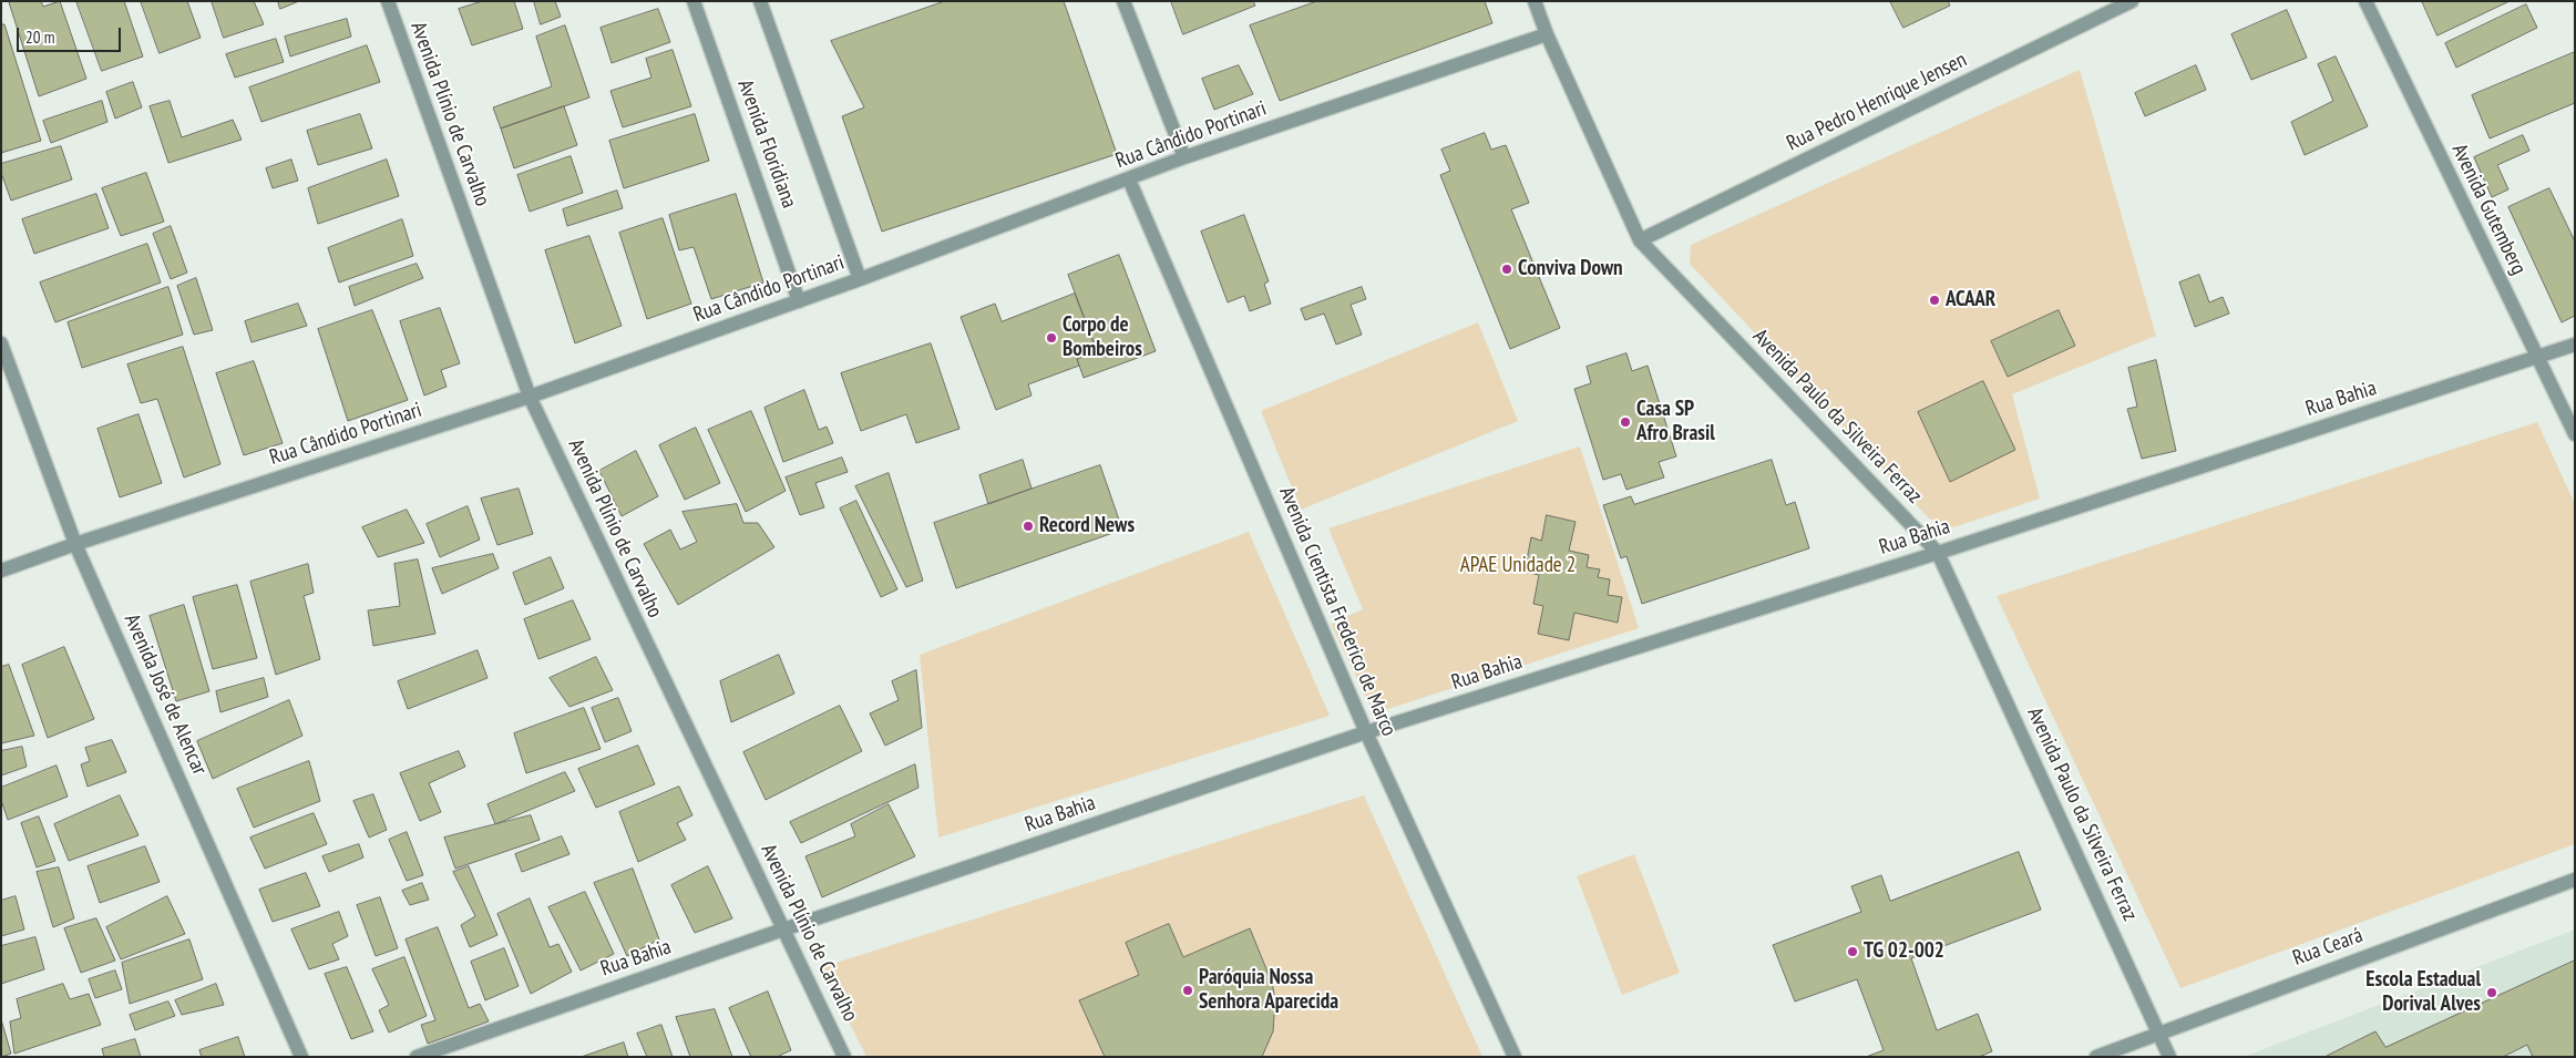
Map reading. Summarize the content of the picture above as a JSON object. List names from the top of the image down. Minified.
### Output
{"streets":{"street":["Rua Pedro Henrique Jensen","Avenida Plínio de Carvalho","Rua Cândido Portinari","Avenida Floridiana","Avenida Gutemberg","Rua Bahia","Avenida Paulo da Silveira Ferraz","Avenida Cientista Frederico de Marco","Avenida José de Alencar","Rua Ceará"]},"crossings":[["Rua Pedro Henrique Jensen","Avenida Paulo da Silveira Ferraz"],["Avenida Plínio de Carvalho","Rua Cândido Portinari"],["Avenida Plínio de Carvalho","Rua Bahia"],["Rua Cândido Portinari","Avenida Floridiana"],["Rua Cândido Portinari","Avenida Paulo da Silveira Ferraz"],["Rua Cândido Portinari","Avenida Cientista Frederico de Marco"],["Rua Cândido Portinari","Avenida José de Alencar"],["Avenida Gutemberg","Rua Bahia"],["Rua Bahia","Avenida Paulo da Silveira Ferraz"],["Rua Bahia","Avenida Cientista Frederico de Marco"],["Avenida Paulo da Silveira Ferraz","Rua Ceará"]],"parks":["APAE Unidade 2"],"places":["Conviva Down","ACAAR","Corpo de Bombeiros","Casa SP Afro Brasil","Record News","TG 02-002","Paróquia Nossa Senhora Aparecida","Escola Estadual Dorival Alves"],"scale_bar":"20 m"}
